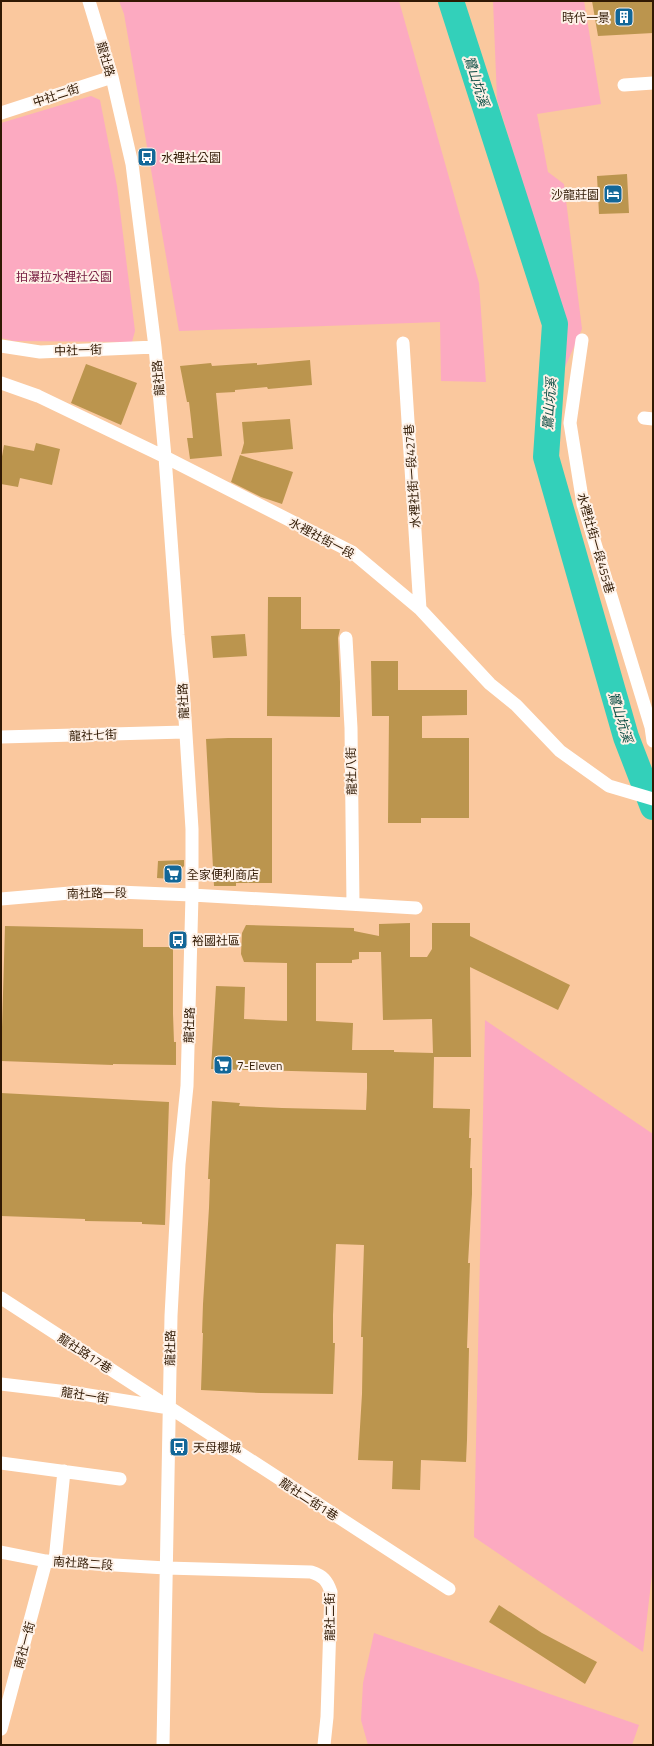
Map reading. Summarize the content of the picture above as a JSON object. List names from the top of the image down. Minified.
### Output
{"streets":{"street":["龍社路","中社二街","中社一街","水裡社街一段427巷","水裡社街一段","水裡社街一段455巷","龍社七街","龍社八街","南社路一段","龍社路17巷","龍社一街","龍社二街1巷","南社路二段","龍社二街","南社一街"]},"crossings":[["龍社路","中社二街"],["龍社路","中社一街"],["龍社路","水裡社街一段"],["龍社路","龍社七街"],["龍社路","南社路一段"],["龍社路","龍社路17巷"],["龍社路","龍社一街"],["龍社路","龍社二街1巷"],["水裡社街一段427巷","水裡社街一段"],["龍社路17巷","龍社一街"],["龍社路17巷","龍社二街1巷"],["龍社一街","龍社二街1巷"],["南社路二段","龍社二街"],["南社路二段","南社一街"]],"water":["鷺山坑溪"],"parks":["拍瀑拉水裡社公園"],"places":{"building":["時代一景"],"bus stop":["水裡社公園","裕國社區","天母櫻城"],"hotel":["沙龍莊園"],"supermarket":["全家便利商店","7-Eleven"]}}
